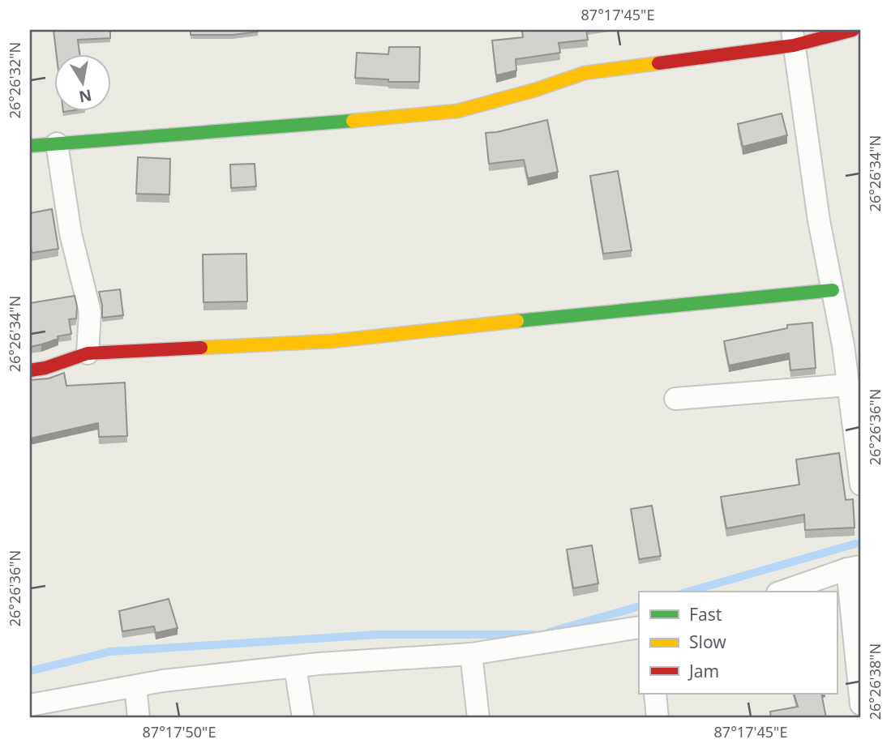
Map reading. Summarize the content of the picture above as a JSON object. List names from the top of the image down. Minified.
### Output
{"legend":["Fast","Slow","Jam"],"north":"bottom","coordinates":["87°17'45\"E","26°26'32\"N","26°26'34\"N","26°26'36\"N","26°26'38\"N","87°17'50\"E"]}
